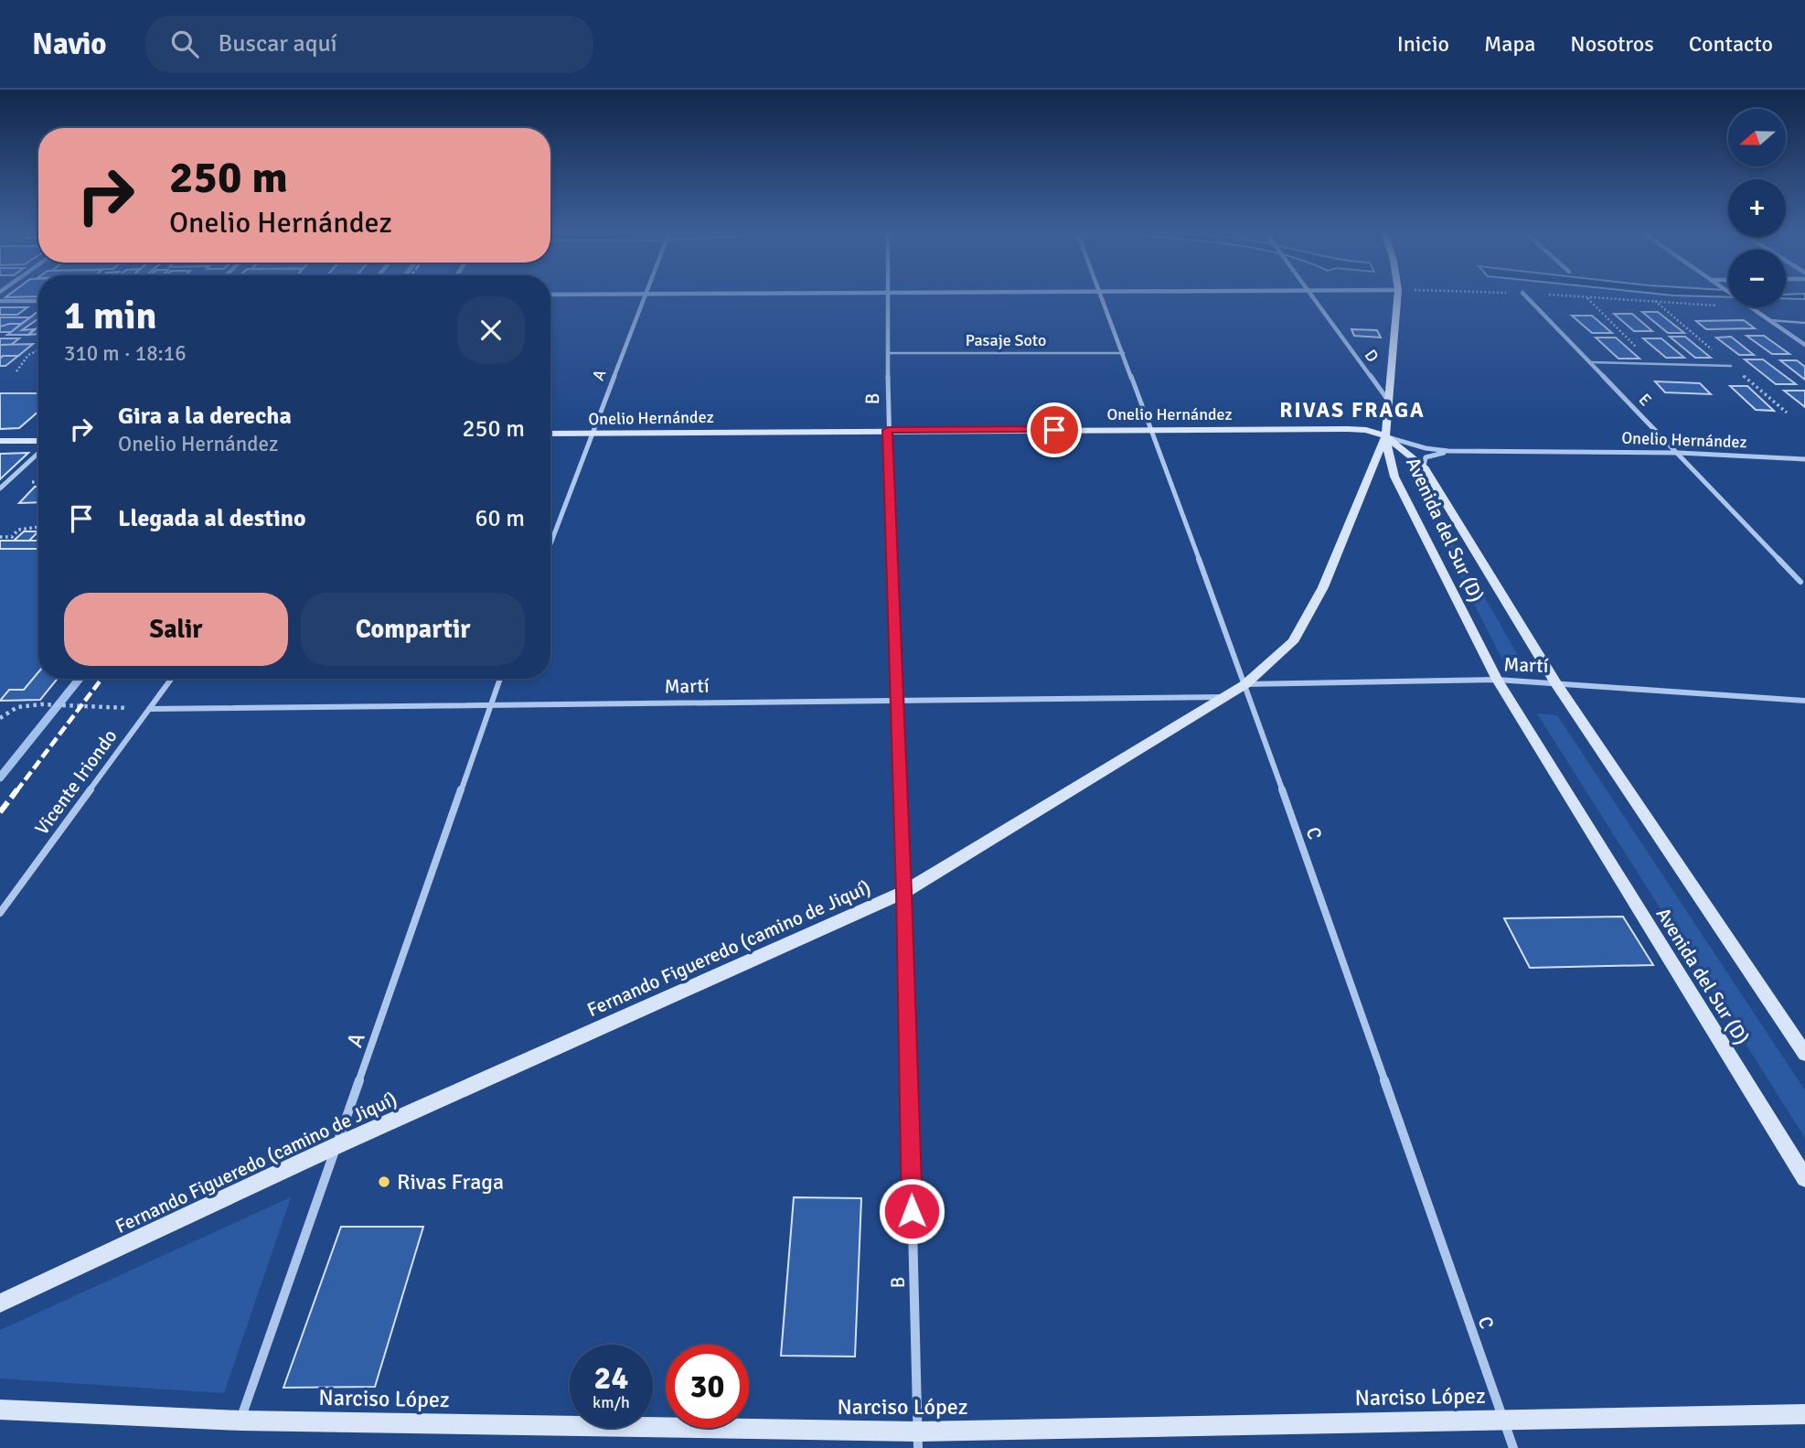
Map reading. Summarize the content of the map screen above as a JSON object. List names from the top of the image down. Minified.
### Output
{"streets":{"street":["D","A","B","E","Onelio Hernández","Avenida del Sur (D)","Martí","Vicente Iriondo","C","Fernando Figueredo (camino de Jiquí)","Narciso López"],"lane":["Pasaje Soto"]},"crossings":[["Pasaje Soto","B"],["Pasaje Soto","C"],["D","Fernando Figueredo (camino de Jiquí)"],["A","Onelio Hernández"],["A","Martí"],["A","Fernando Figueredo (camino de Jiquí)"],["A","Narciso López"],["B","Onelio Hernández"],["B","Martí"],["B","Fernando Figueredo (camino de Jiquí)"],["B","Narciso López"],["E","Onelio Hernández"],["Onelio Hernández","Avenida del Sur (D)"],["Onelio Hernández","C"],["Onelio Hernández","Fernando Figueredo (camino de Jiquí)"],["Avenida del Sur (D)","Martí"],["Avenida del Sur (D)","Fernando Figueredo (camino de Jiquí)"],["Martí","Vicente Iriondo"],["Martí","C"],["Martí","Fernando Figueredo (camino de Jiquí)"],["C","Fernando Figueredo (camino de Jiquí)"],["C","Narciso López"]],"districts":["RIVAS FRAGA"],"places":["Rivas Fraga"],"north":"left","page":{"header":"Navio","search":"Buscar aquí","nav":["Inicio","Mapa","Nosotros","Contacto"],"map_buttons":["+","−"],"turn":["250 m","Onelio Hernández"],"heading":["1 min","310 m · 18:16"],"list":[{"name":"Gira a la derecha","note":"Onelio Hernández","value":"250 m"},{"name":"Llegada al destino","value":"60 m"}],"buttons":["Salir","Compartir"],"speed":"24 km/h","limit":"30"}}
